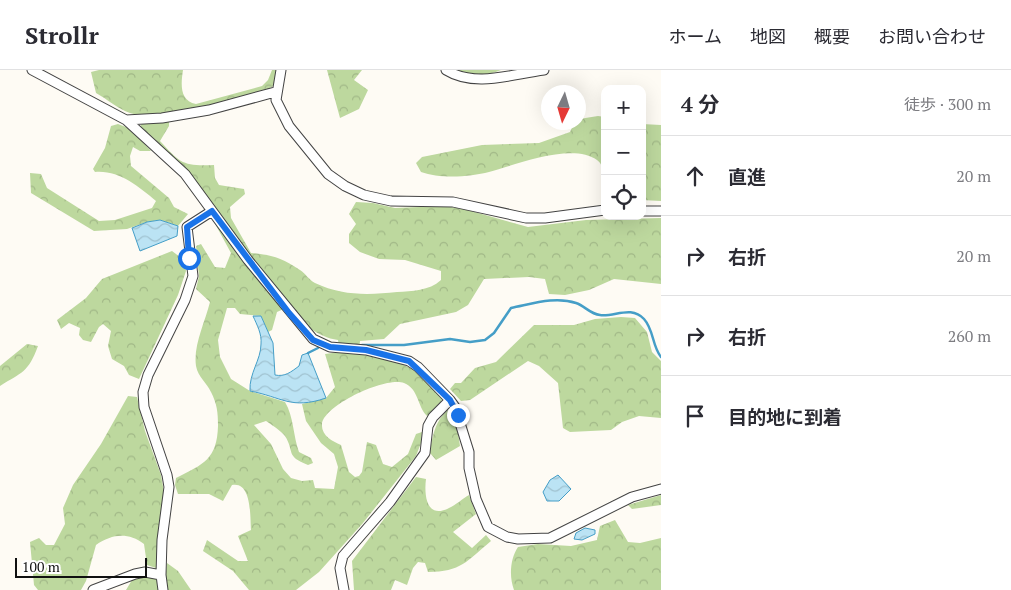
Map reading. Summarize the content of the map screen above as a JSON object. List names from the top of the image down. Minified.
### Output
{"scale_bar":"100 m","north":"bottom","page":{"header":"Strollr","nav":["ホーム","地図","概要","お問い合わせ"],"heading":["4 分","徒歩 · 300 m"],"map_buttons":["+","−"],"list":[["直進","20 m"],["右折","20 m"],["右折","260 m"],"目的地に到着"],"scale":"100 m"}}
